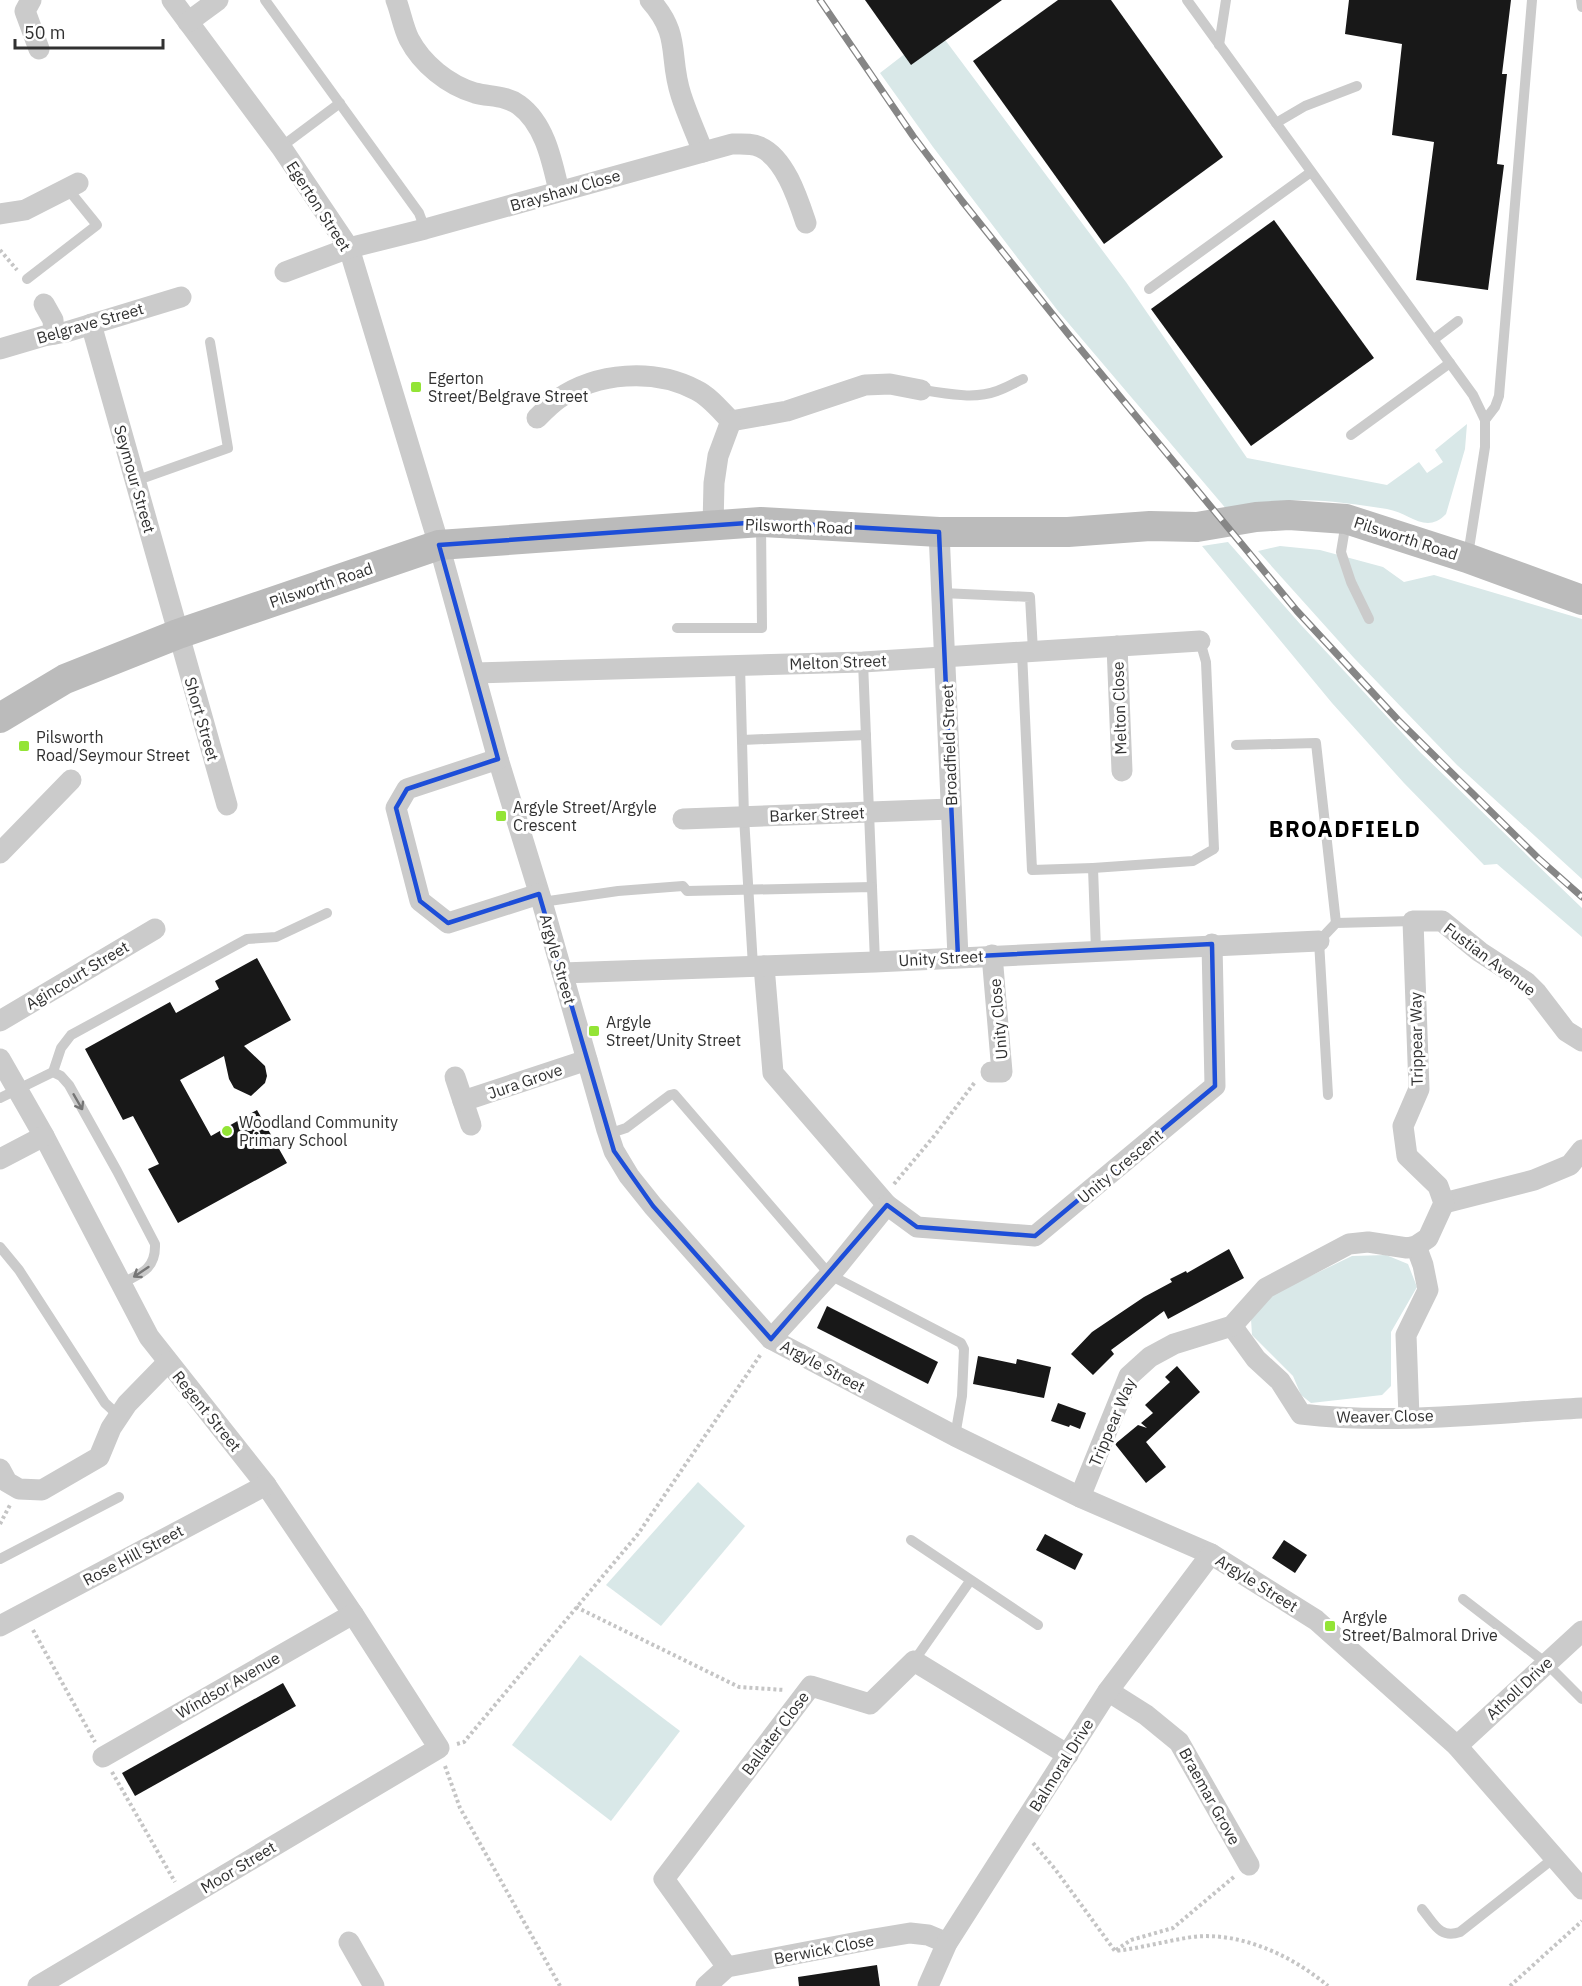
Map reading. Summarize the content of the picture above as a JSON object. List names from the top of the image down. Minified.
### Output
{"streets":{"street":["Brayshaw Close","Egerton Street","Belgrave Street","Seymour Street","Pilsworth Road","Melton Street","Melton Close","Short Street","Broadfield Street","Barker Street","Unity Street","Argyle Street","Fustian Avenue","Agincourt Street","Unity Close","Trippear Way","Jura Grove","Unity Crescent","Regent Street","Weaver Close","Rose Hill Street","Windsor Avenue","Atholl Drive","Ballater Close","Balmoral Drive","Braemar Grove","Moor Street","Berwick Close"]},"crossings":[["Brayshaw Close","Egerton Street"],["Egerton Street","Pilsworth Road"],["Egerton Street","Argyle Street"],["Belgrave Street","Seymour Street"],["Seymour Street","Pilsworth Road"],["Seymour Street","Short Street"],["Pilsworth Road","Short Street"],["Pilsworth Road","Broadfield Street"],["Pilsworth Road","Argyle Street"],["Melton Street","Melton Close"],["Melton Street","Broadfield Street"],["Melton Street","Argyle Street"],["Broadfield Street","Barker Street"],["Broadfield Street","Unity Street"],["Unity Street","Argyle Street"],["Unity Street","Unity Close"],["Unity Street","Unity Crescent"],["Argyle Street","Trippear Way"],["Argyle Street","Jura Grove"],["Argyle Street","Atholl Drive"],["Argyle Street","Balmoral Drive"],["Fustian Avenue","Trippear Way"],["Trippear Way","Weaver Close"],["Regent Street","Rose Hill Street"],["Regent Street","Windsor Avenue"],["Regent Street","Moor Street"],["Ballater Close","Berwick Close"],["Balmoral Drive","Braemar Grove"],["Balmoral Drive","Berwick Close"]],"districts":["BROADFIELD"],"places":{"transit":["Egerton Street/Belgrave Street","Pilsworth Road/Seymour Street","Argyle Street/Argyle Crescent","Argyle Street/Unity Street","Argyle Street/Balmoral Drive"],"other":["Woodland Community Primary School"]},"scale_bar":"50 m"}
